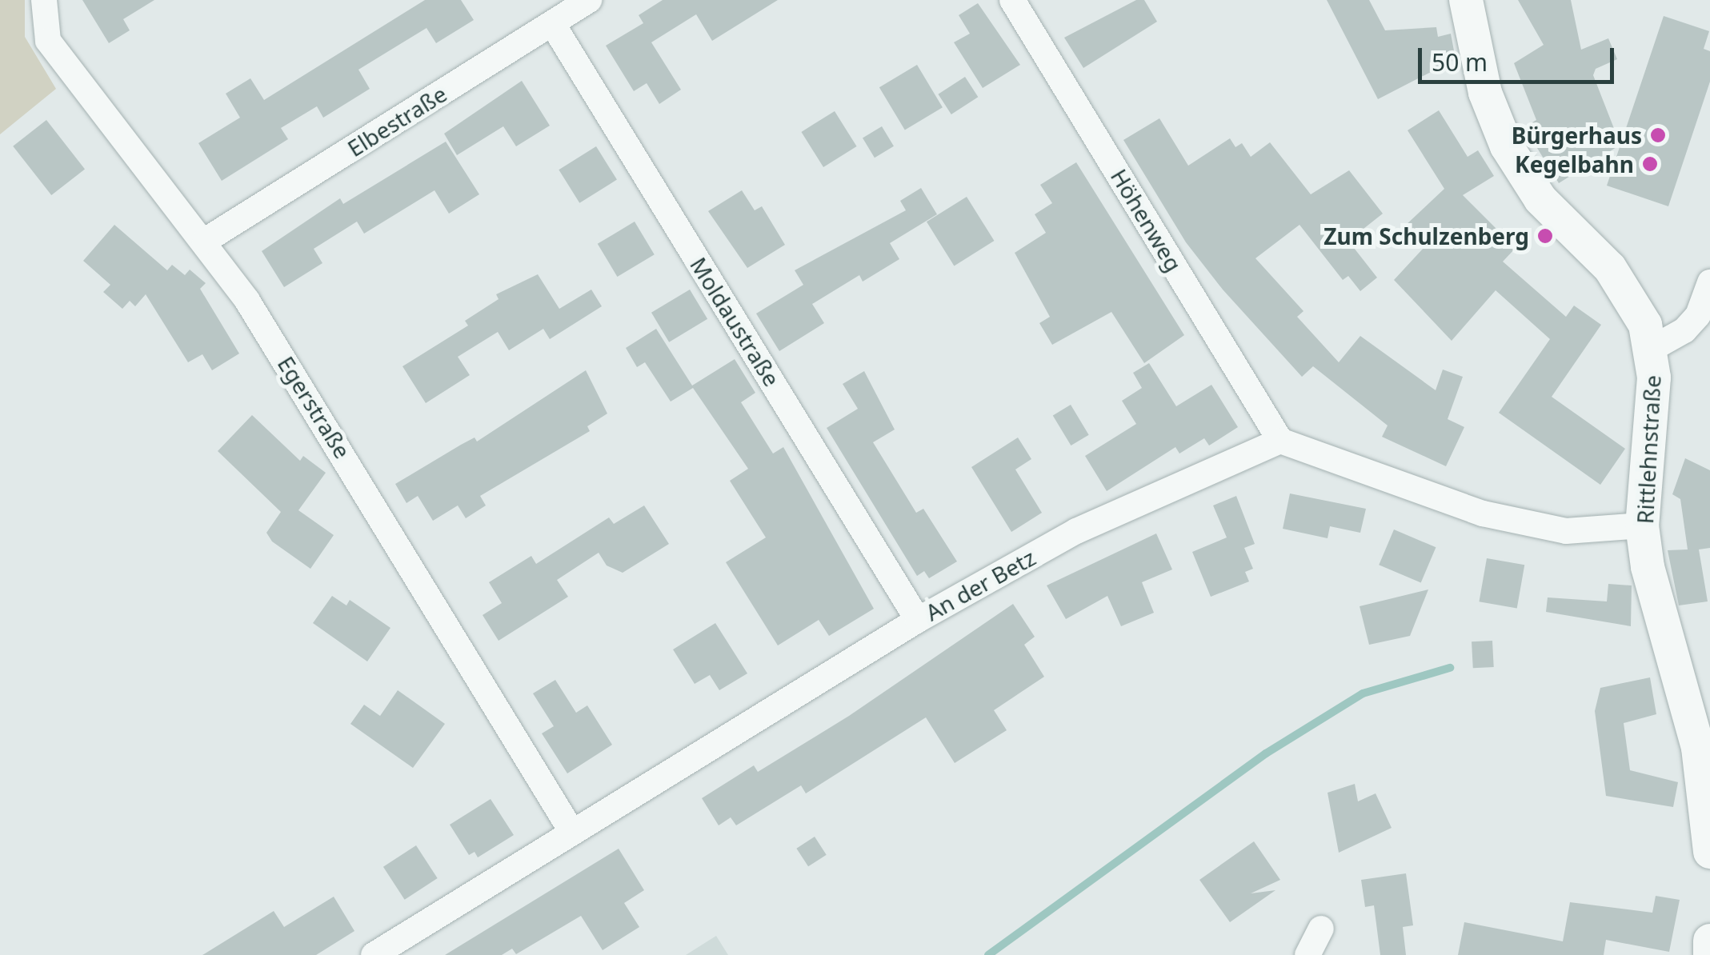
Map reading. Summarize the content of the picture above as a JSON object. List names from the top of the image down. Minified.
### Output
{"streets":{"street":["Elbestraße","Höhenweg","Moldaustraße","Egerstraße","Rittlehnstraße","An der Betz"]},"crossings":[["Elbestraße","Moldaustraße"],["Elbestraße","Egerstraße"],["Höhenweg","An der Betz"],["Moldaustraße","An der Betz"],["Egerstraße","An der Betz"]],"places":["Bürgerhaus","Kegelbahn","Zum Schulzenberg"],"scale_bar":"50 m"}
